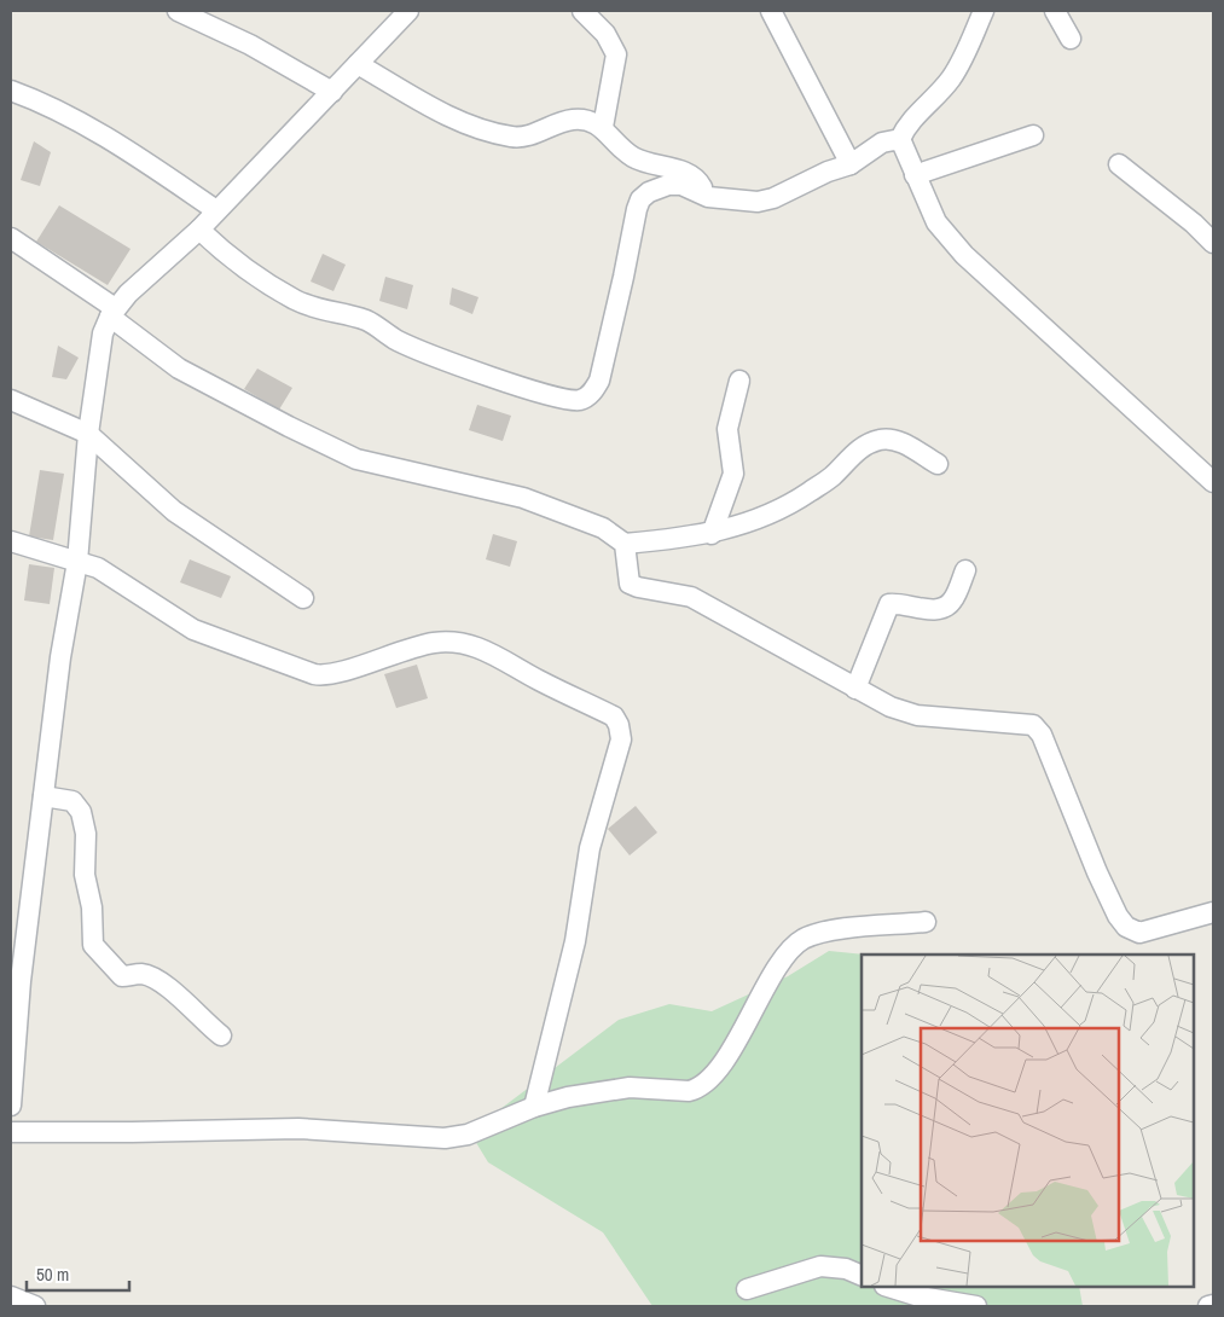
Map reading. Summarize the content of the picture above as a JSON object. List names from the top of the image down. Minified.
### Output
{"scale_bar":"50 m"}
